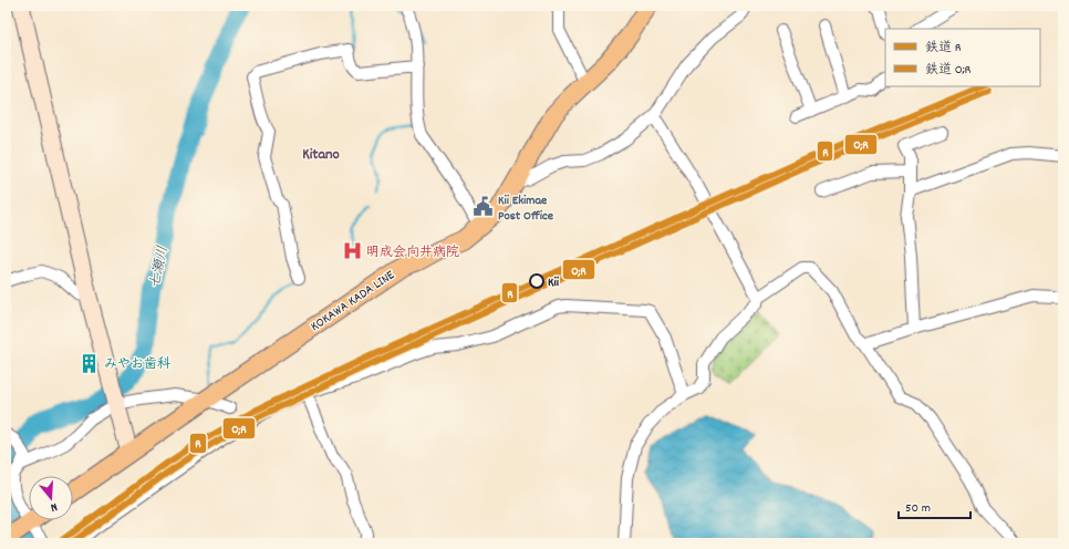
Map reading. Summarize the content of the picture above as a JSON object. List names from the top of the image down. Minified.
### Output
{"streets":{"main road":["KOKAWA KADA LINE"]},"districts":["Kitano"],"water":["七瀬川"],"places":{"public building":["Kii Ekimae Post Office"],"hospital":["明成会向井病院"],"other":["Kii"],"building":["みやお歯科"]},"lines":["rail line R","rail line O;R"],"legend":["鉄道 R","鉄道 O;R"],"scale_bar":"50 m","north":"bottom"}
